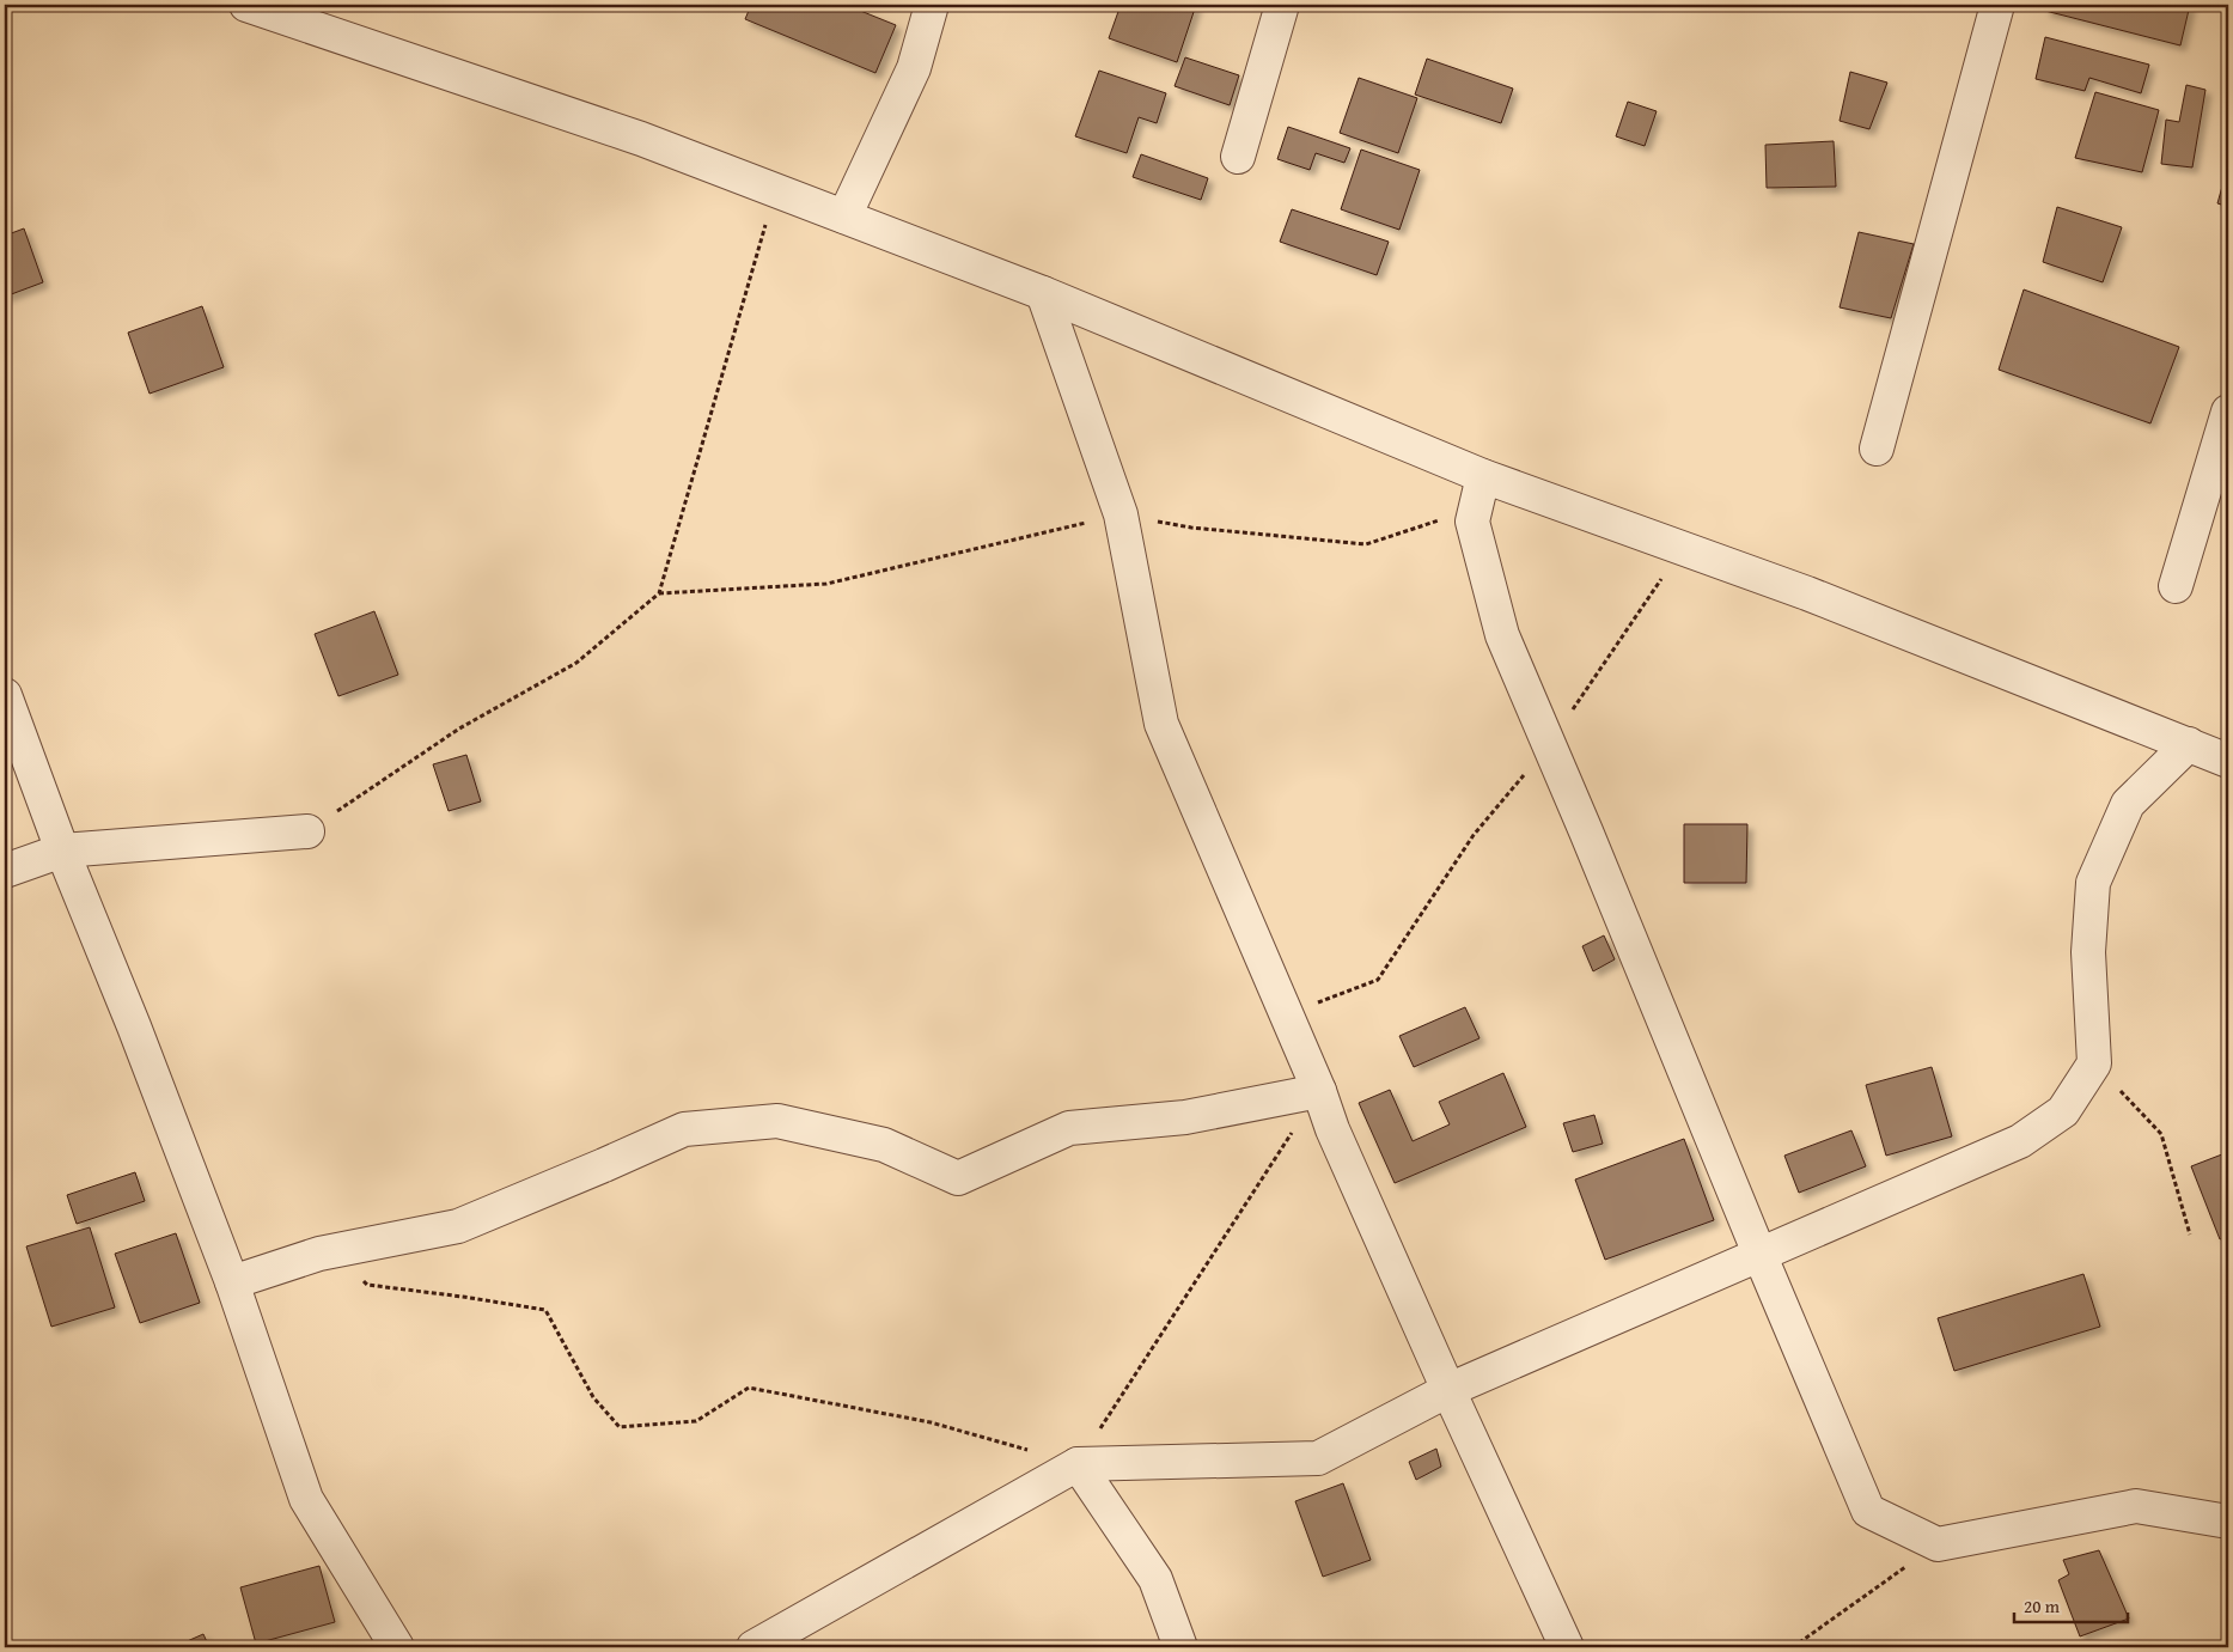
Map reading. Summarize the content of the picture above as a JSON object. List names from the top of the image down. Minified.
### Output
{"scale_bar":"20 m"}
